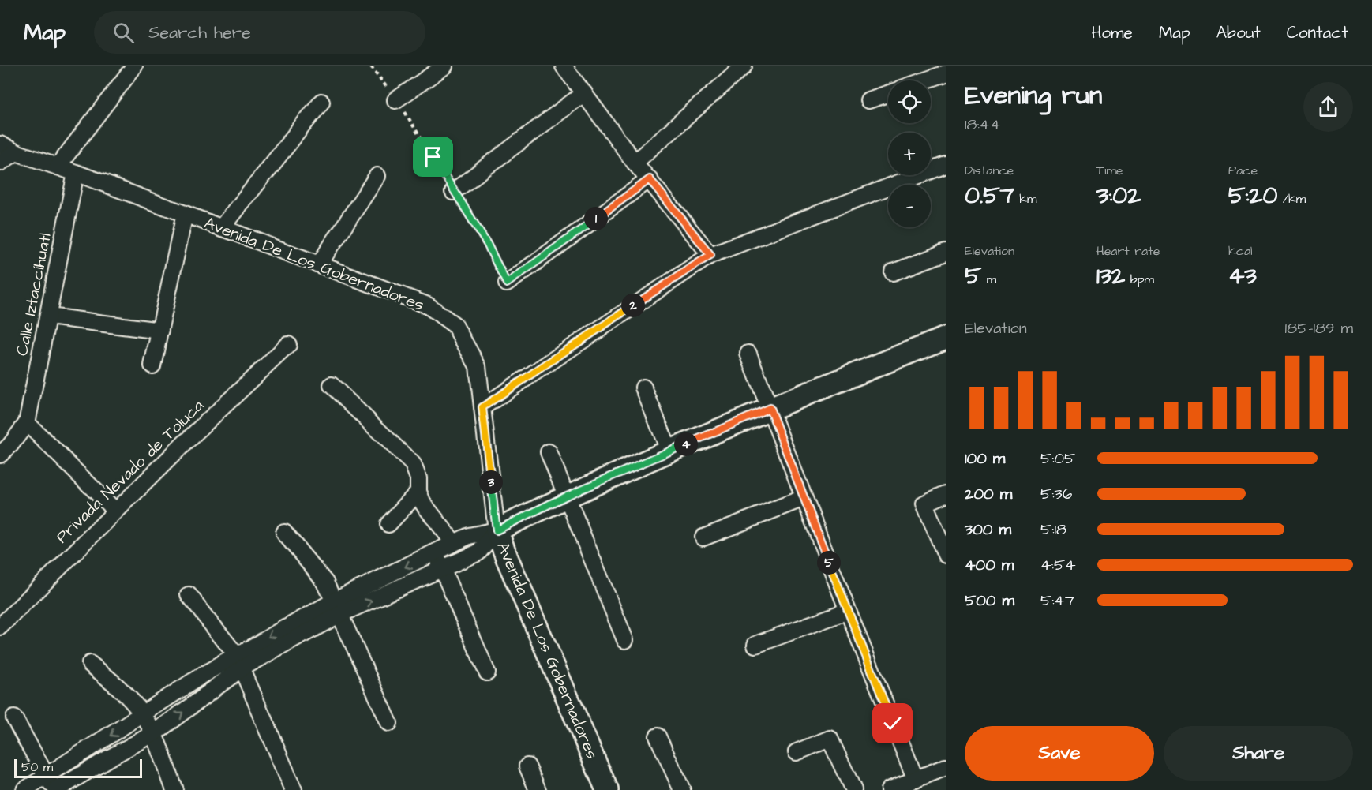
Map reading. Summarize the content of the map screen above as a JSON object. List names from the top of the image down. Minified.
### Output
{"streets":{"street":["Avenida De Los Gobernadores","Calle Iztaccíhuatl","Privada Nevado de Toluca"]},"crossings":[["Avenida De Los Gobernadores","Calle Iztaccíhuatl"]],"scale_bar":"50 m","page":{"header":"Map","search":"Search here","nav":["Home","Map","About","Contact"],"heading":["Evening run","18:44"],"map_buttons":["+","−"],"stats":[["Distance","0.57 km"],["Time","3:02"],["Pace","5:20 /km"],["Elevation","5 m"],["Heart rate","132 bpm"],["kcal","43"]],"pins":["1","2","4","3","5"],"chart":["Elevation","185–189 m"],"list":[{"name":"100 m","note":"5:05"},{"name":"200 m","note":"5:36"},{"name":"300 m","note":"5:18"},{"name":"400 m","note":"4:54"},{"name":"500 m","note":"5:47"}],"buttons":["Save","Share"],"scale":"50 m"}}
